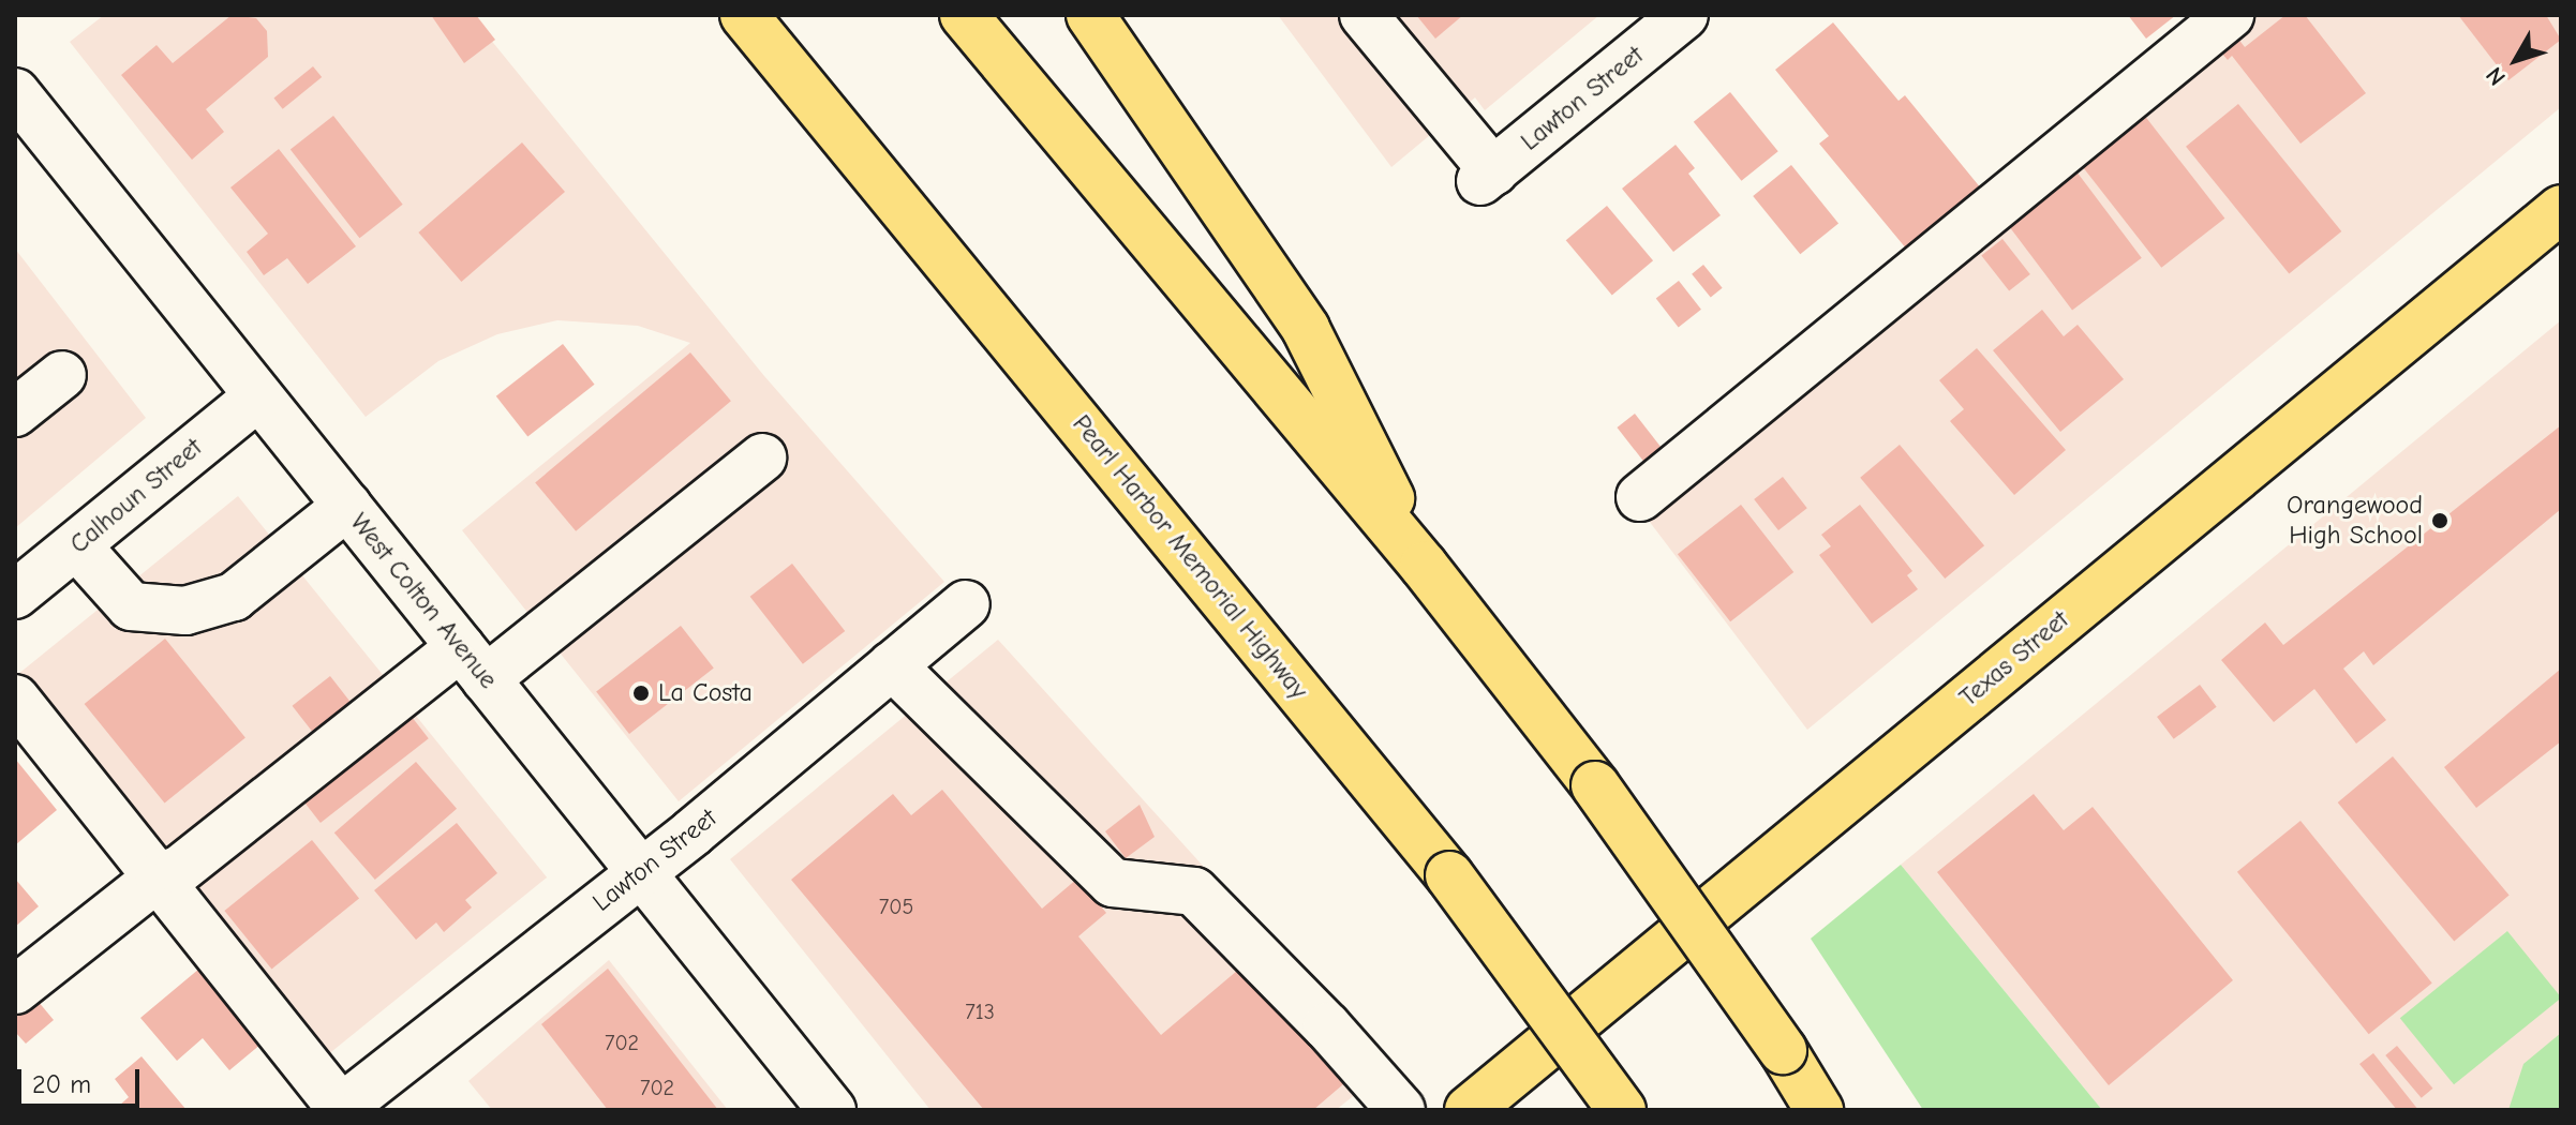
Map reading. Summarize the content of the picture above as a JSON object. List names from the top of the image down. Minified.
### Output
{"streets":{"main road":["Pearl Harbor Memorial Highway","Texas Street"],"street":["Lawton Street","Calhoun Street","West Colton Avenue"]},"crossings":[["Lawton Street","West Colton Avenue"],["Calhoun Street","West Colton Avenue"]],"places":["Orangewood High School","La Costa"],"house_numbers":["705","713","702","702"],"scale_bar":"20 m","north":"bottom left"}
